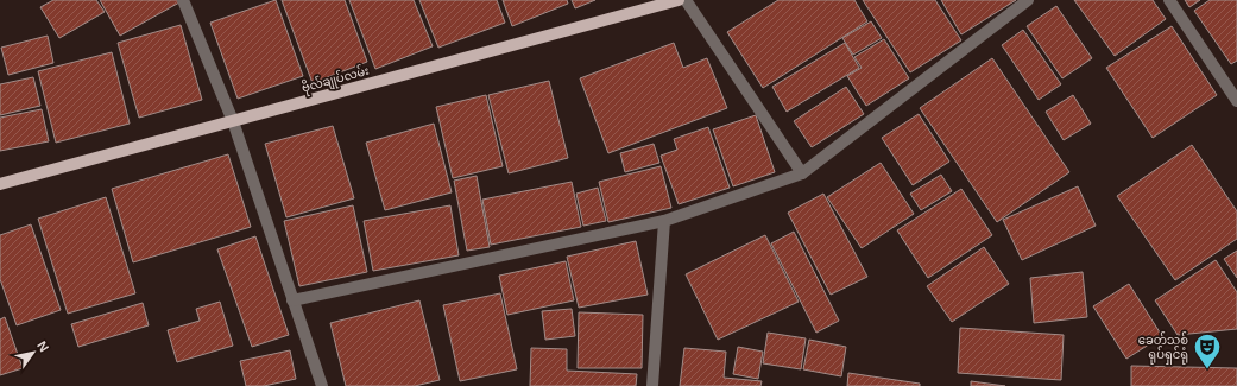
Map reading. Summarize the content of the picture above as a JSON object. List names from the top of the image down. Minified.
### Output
{"streets":{"main road":["ဗိုလ်‌ချုပ်‌လမ်း"]},"places":{"theatre":["ခေတ်သစ် ရုပ်‌ရှင်ရုံ"]},"north":"top right"}
